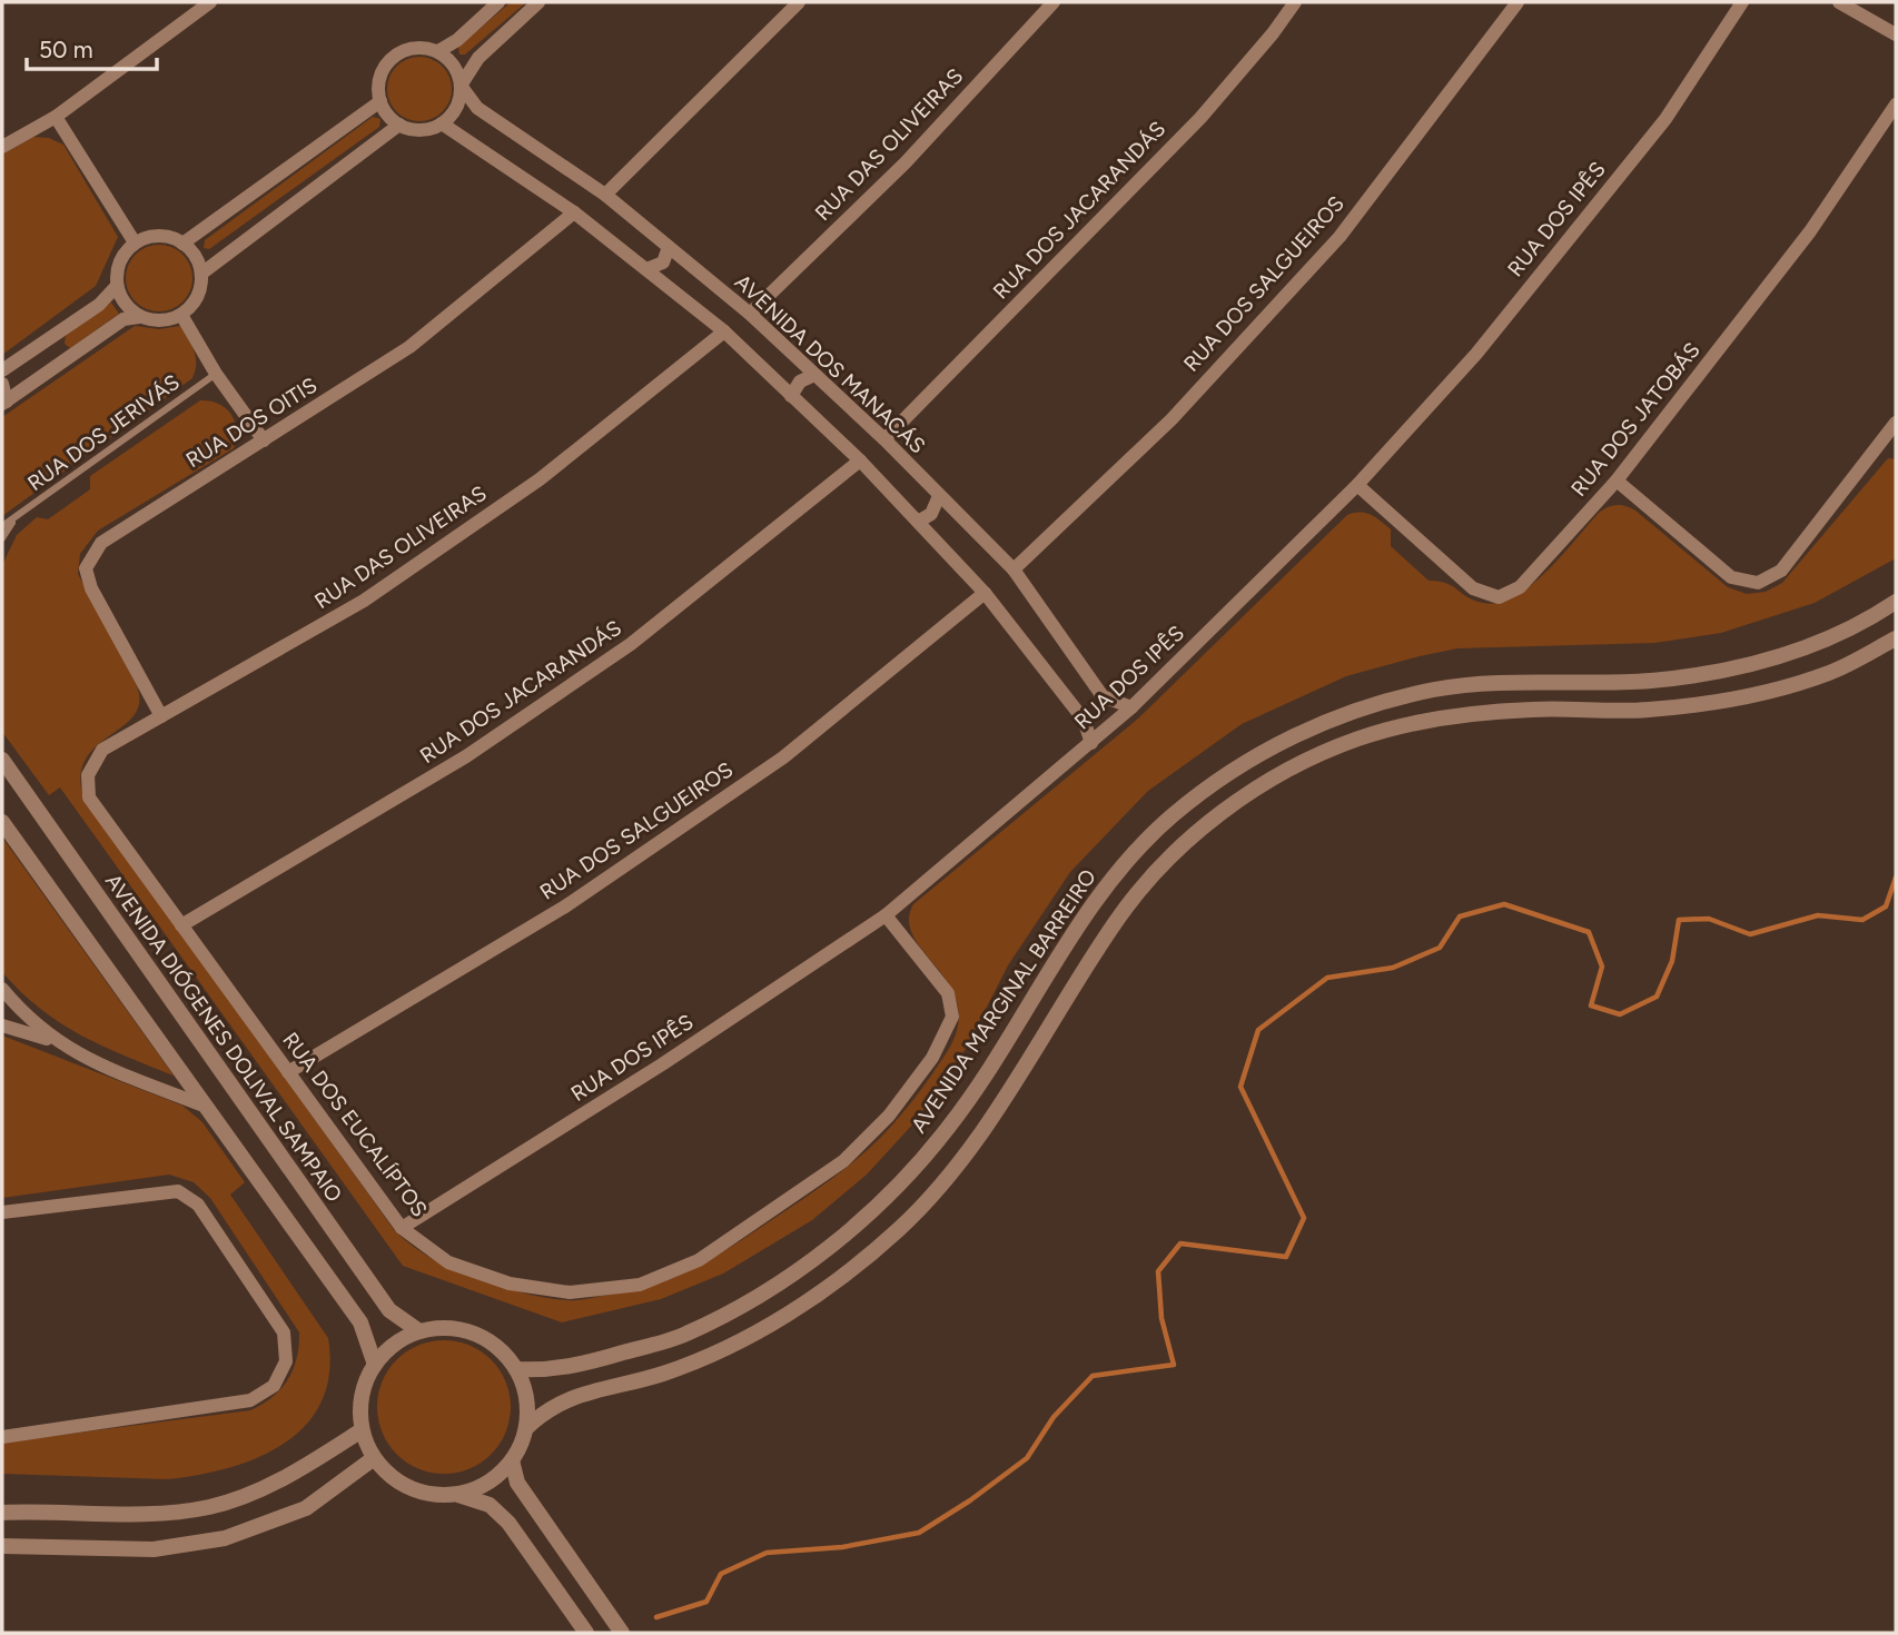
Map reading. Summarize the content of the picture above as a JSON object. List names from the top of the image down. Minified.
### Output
{"streets":{"street":["RUA DAS OLIVEIRAS","RUA DOS JACARANDÁS","RUA DOS IPÊS","RUA DOS SALGUEIROS","AVENIDA DOS MANACÁS","RUA DOS JATOBÁS","RUA DOS OITIS","AVENIDA MARGINAL BARREIRO","AVENIDA DIÓGENES DOLIVAL SAMPAIO","RUA DOS EUCALÍPTOS"],"lane":["RUA DOS JERIVÁS"]},"crossings":[["RUA DAS OLIVEIRAS","AVENIDA DOS MANACÁS"],["RUA DAS OLIVEIRAS","RUA DOS OITIS"],["RUA DAS OLIVEIRAS","RUA DOS EUCALÍPTOS"],["RUA DOS JACARANDÁS","AVENIDA DOS MANACÁS"],["RUA DOS JACARANDÁS","RUA DOS EUCALÍPTOS"],["RUA DOS IPÊS","AVENIDA DOS MANACÁS"],["RUA DOS IPÊS","RUA DOS JATOBÁS"],["RUA DOS IPÊS","RUA DOS EUCALÍPTOS"],["RUA DOS SALGUEIROS","AVENIDA DOS MANACÁS"],["RUA DOS SALGUEIROS","RUA DOS EUCALÍPTOS"],["AVENIDA MARGINAL BARREIRO","AVENIDA DIÓGENES DOLIVAL SAMPAIO"]],"scale_bar":"50 m"}
